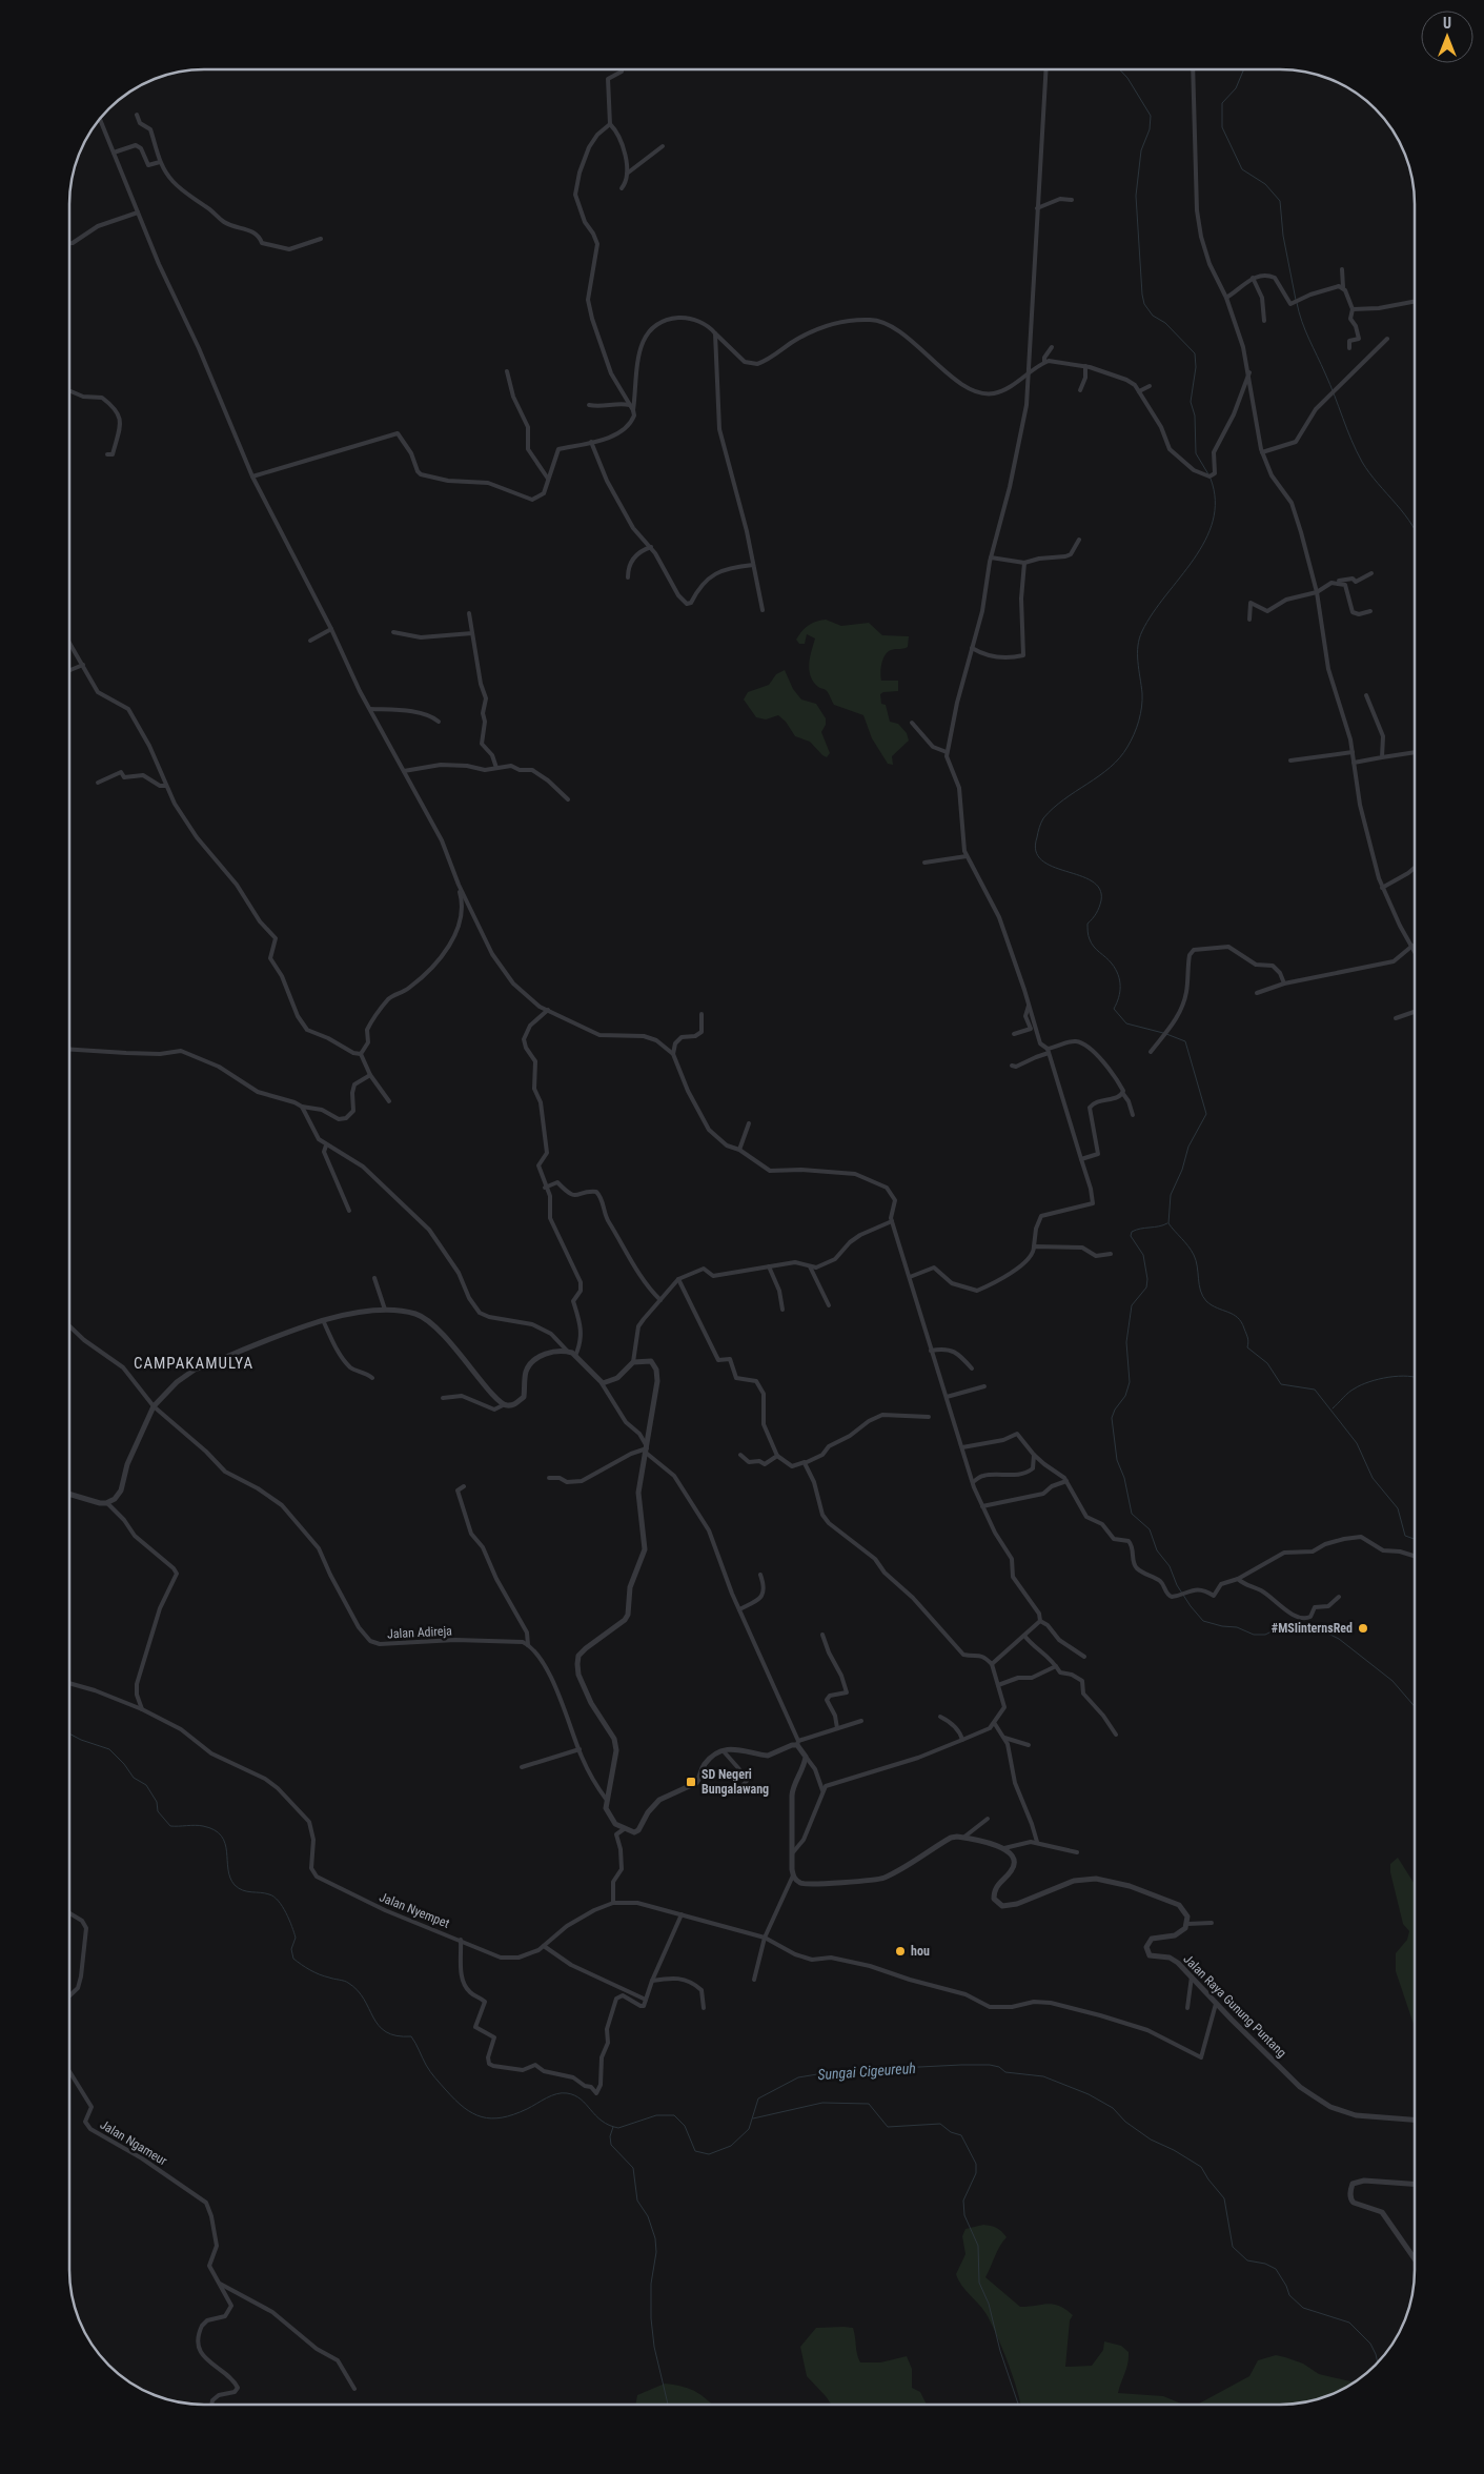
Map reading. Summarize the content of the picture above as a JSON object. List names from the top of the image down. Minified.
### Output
{"streets":{"street":["Jalan Adireja","Jalan Nyempet","Jalan Raya Gunung Puntang","Jalan Ngameur"]},"crossings":[["Jalan Nyempet","Jalan Raya Gunung Puntang"]],"districts":["CAMPAKAMULYA"],"water":["Sungai Cigeureuh"],"places":{"other":["#MSIinternsRed","hou"],"transit":["SD Negeri Bungalawang"]},"north":"top"}
